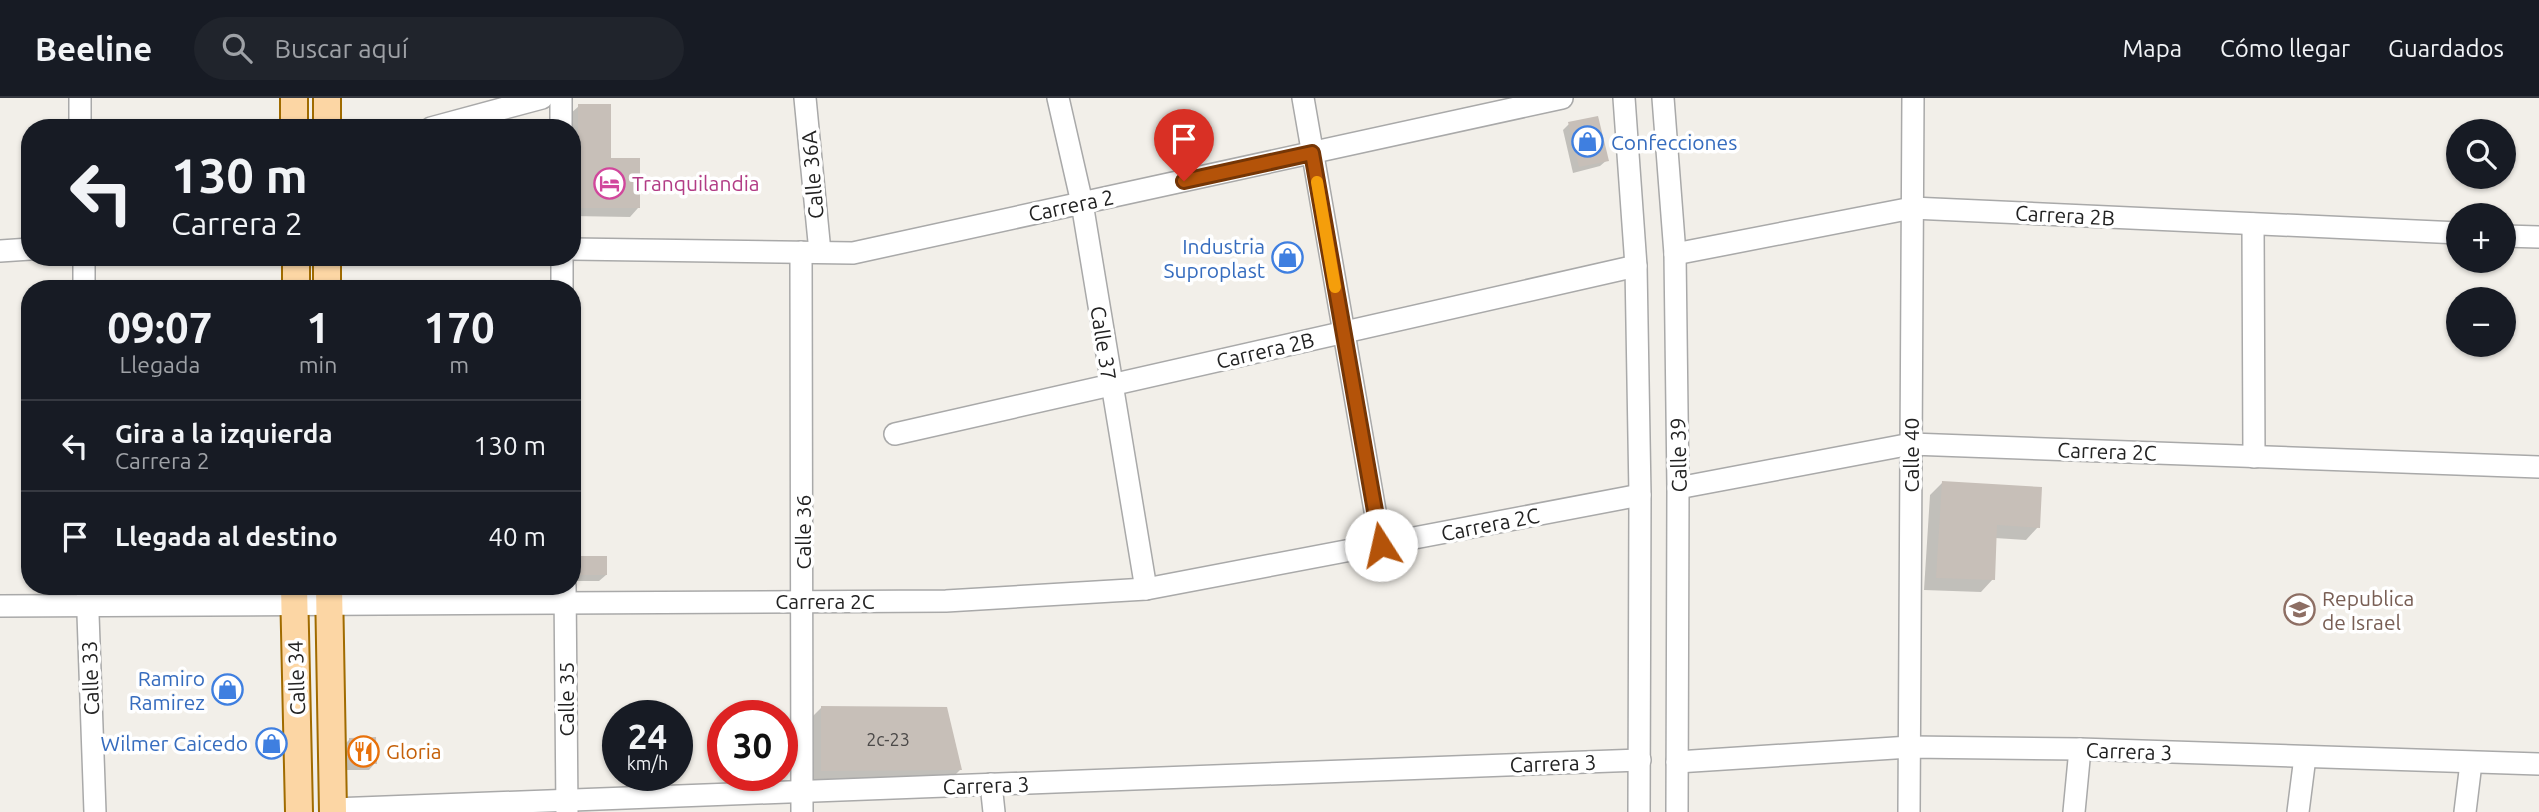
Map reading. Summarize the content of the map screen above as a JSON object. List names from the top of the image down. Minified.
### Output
{"streets":{"main road":["Calle 34"],"street":["Calle 36A","Carrera 2","Carrera 2B","Calle 37","Carrera 2C","Calle 39","Calle 40","Calle 36","Calle 33","Calle 35","Carrera 3"]},"crossings":[["Calle 36A","Carrera 2"],["Calle 36A","Calle 36"],["Carrera 2","Calle 37"],["Carrera 2","Calle 36"],["Carrera 2B","Calle 37"],["Carrera 2B","Calle 39"],["Carrera 2B","Calle 40"],["Calle 37","Carrera 2C"],["Carrera 2C","Calle 39"],["Carrera 2C","Calle 40"],["Carrera 2C","Calle 36"],["Carrera 2C","Calle 33"],["Carrera 2C","Calle 34"],["Calle 39","Carrera 3"],["Calle 40","Carrera 3"],["Calle 36","Carrera 3"],["Calle 34","Carrera 3"],["Calle 35","Carrera 3"]],"places":{"shop":["Confecciones","Industria Suproplast","Ramiro Ramirez","Wilmer Caicedo"],"hotel":["Tranquilandia"],"school or university":["Republica de Israel"],"restaurant":["Gloria"]},"house_numbers":["2c-23"],"page":{"header":"Beeline","search":"Buscar aquí","nav":["Mapa","Cómo llegar","Guardados"],"map_buttons":["+","−"],"turn":["130 m","Carrera 2"],"eta":["09:07","Llegada","1","min","170","m"],"list":[{"name":"Gira a la izquierda","note":"Carrera 2","value":"130 m"},{"name":"Llegada al destino","value":"40 m"}],"speed":"24 km/h","limit":"30"}}
